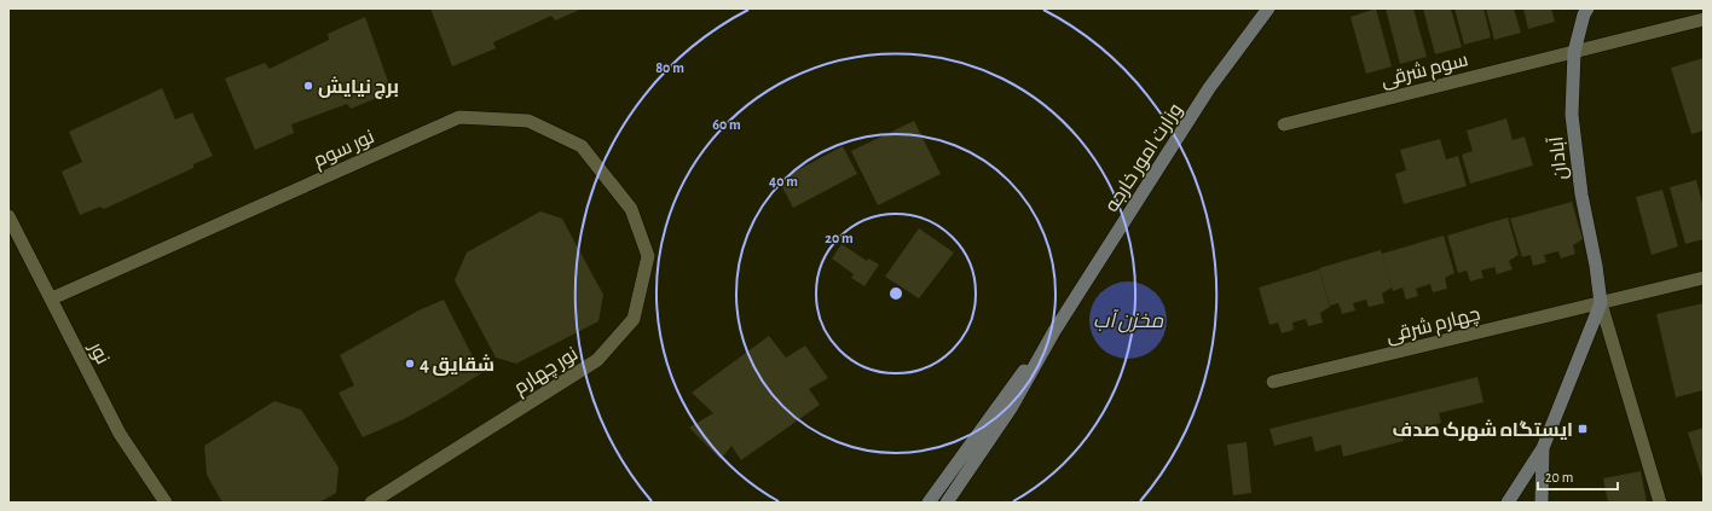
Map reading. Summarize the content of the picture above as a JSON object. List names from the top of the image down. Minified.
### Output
{"streets":{"main road":["وزارت امور خارجه","آبادان"],"street":["سوم شرقی","نور سوم","چهارم شرقی","نور","نور چهارم"]},"crossings":[["سوم شرقی","آبادان"],["نور سوم","نور"],["نور سوم","نور چهارم"],["آبادان","چهارم شرقی"]],"water":["مخزن آب"],"places":{"other":["برج نیایش","شقایق 4"],"transit":["ایستگاه شهرک صدف"]},"scale_bar":"20 m","rings":["80 m","60 m","40 m","20 m"]}
